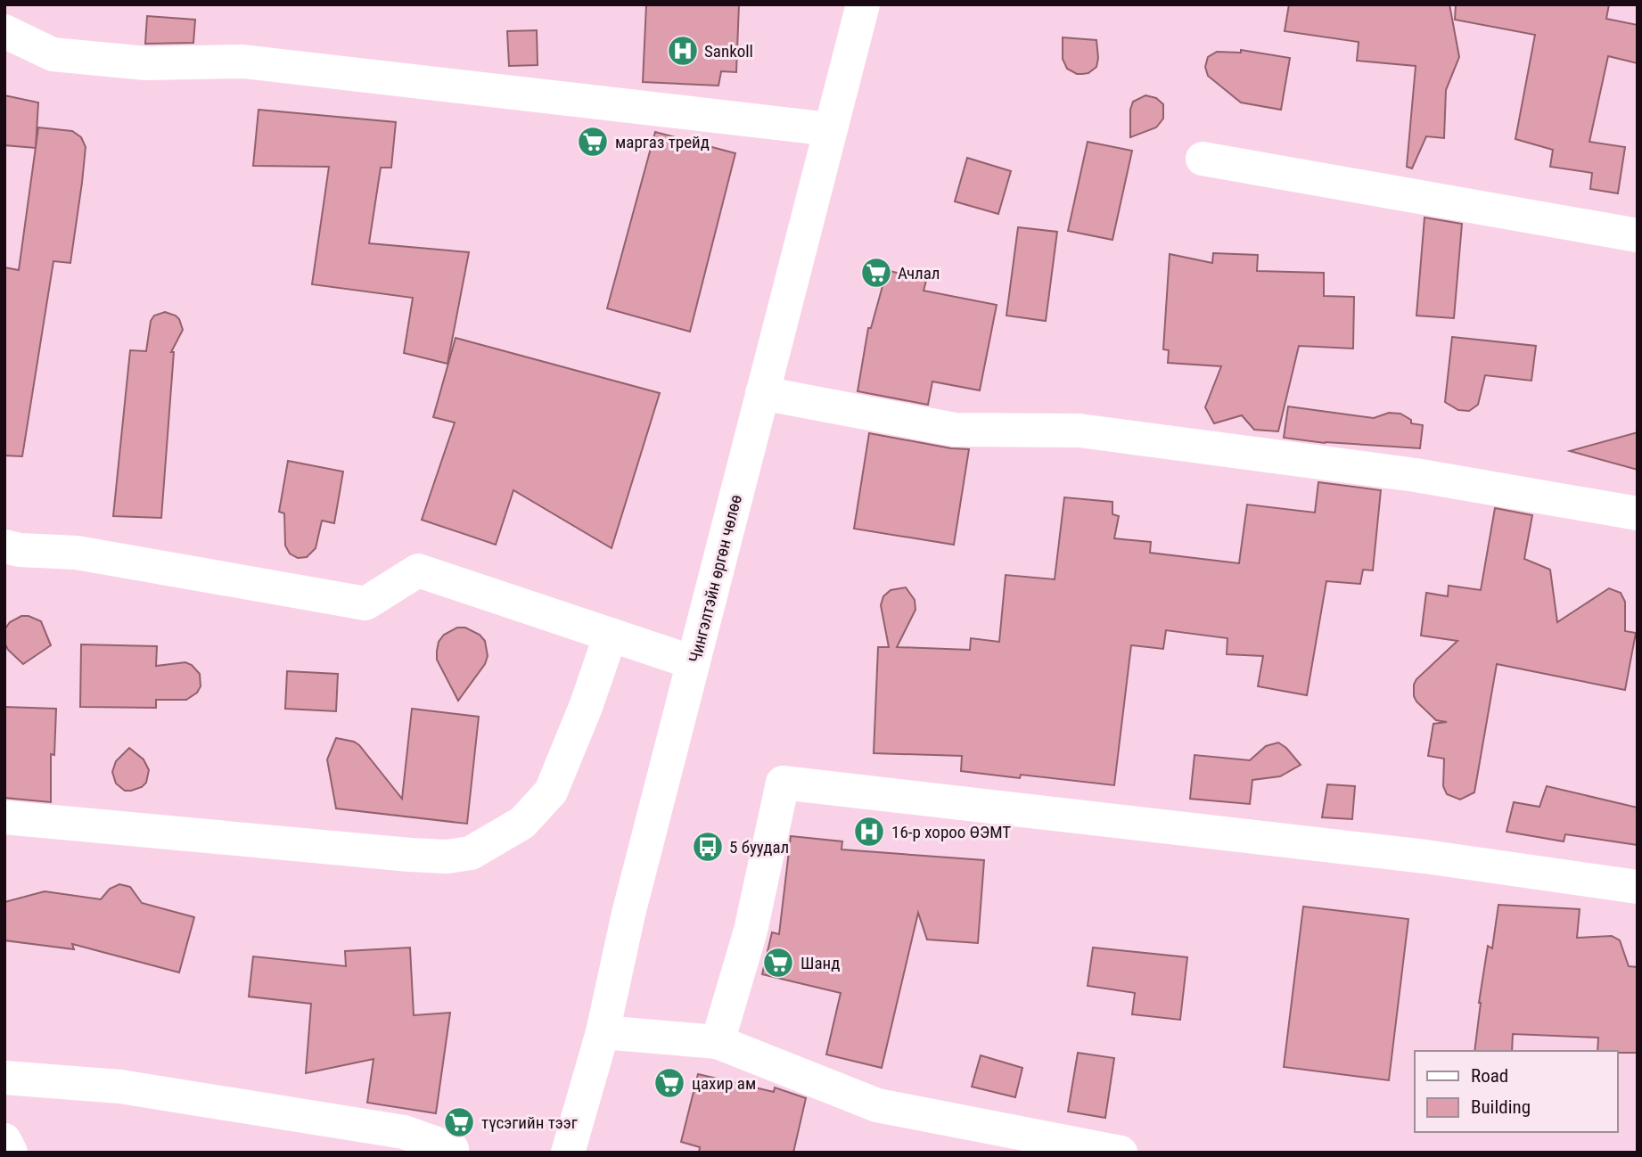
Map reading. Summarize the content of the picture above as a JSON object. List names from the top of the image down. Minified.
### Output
{"streets":{"street":["Чингэлтэйн өргөн чөлөө"]},"places":{"hospital":["Sankoll","16-р хороо ӨЭМТ"],"supermarket":["маргаз трейд","Ачлал","Шанд","цахир ам","түсэгийн тээг"],"bus stop":["5 буудал"]},"legend":["Road","Building"]}
